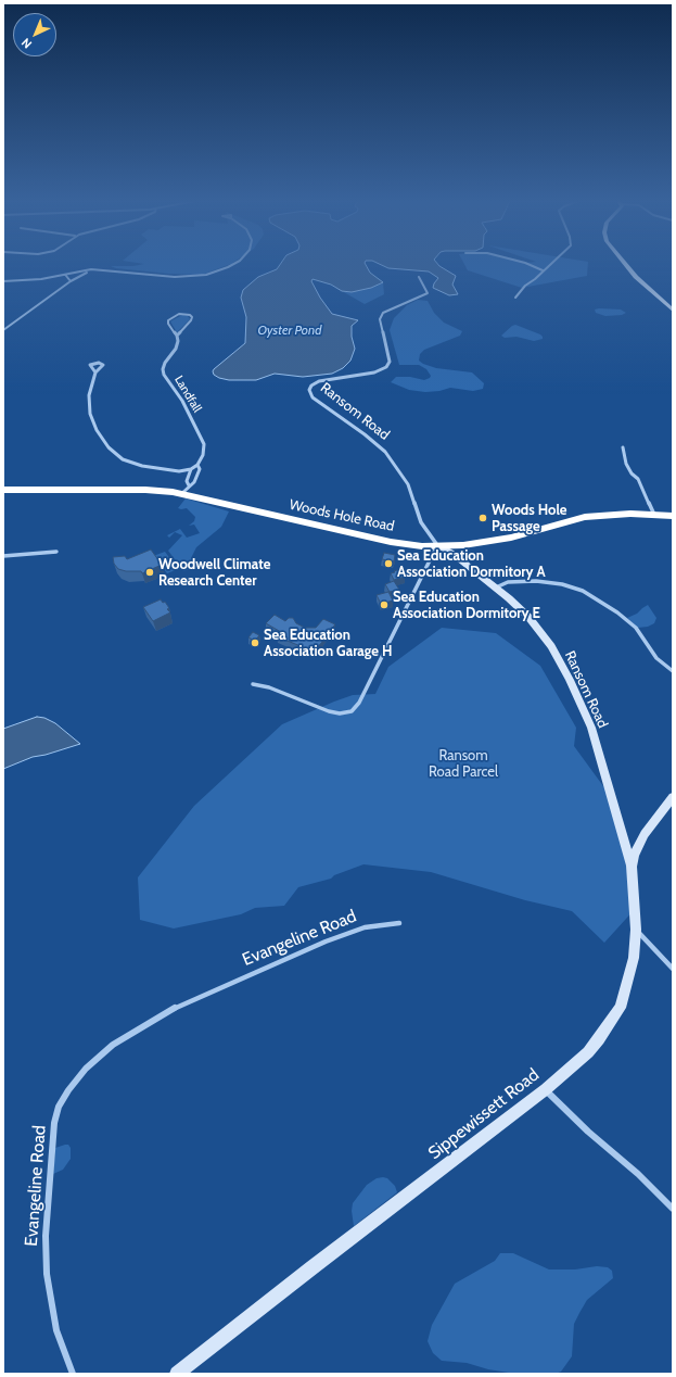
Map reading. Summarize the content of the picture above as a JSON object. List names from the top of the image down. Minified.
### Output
{"streets":{"highway":["Woods Hole Road"],"main road":["Ransom Road","Sippewissett Road"],"street":["Landfall","Evangeline Road"]},"crossings":[["Landfall","Woods Hole Road"],["Ransom Road","Woods Hole Road"],["Ransom Road","Sippewissett Road"]],"water":["Oyster Pond"],"parks":["Ransom Road Parcel"],"places":["Woods Hole Passage","Sea Education Association Dormitory A","Woodwell Climate Research Center","Sea Education Association Dormitory E","Sea Education Association Garage H"],"north":"bottom left"}
